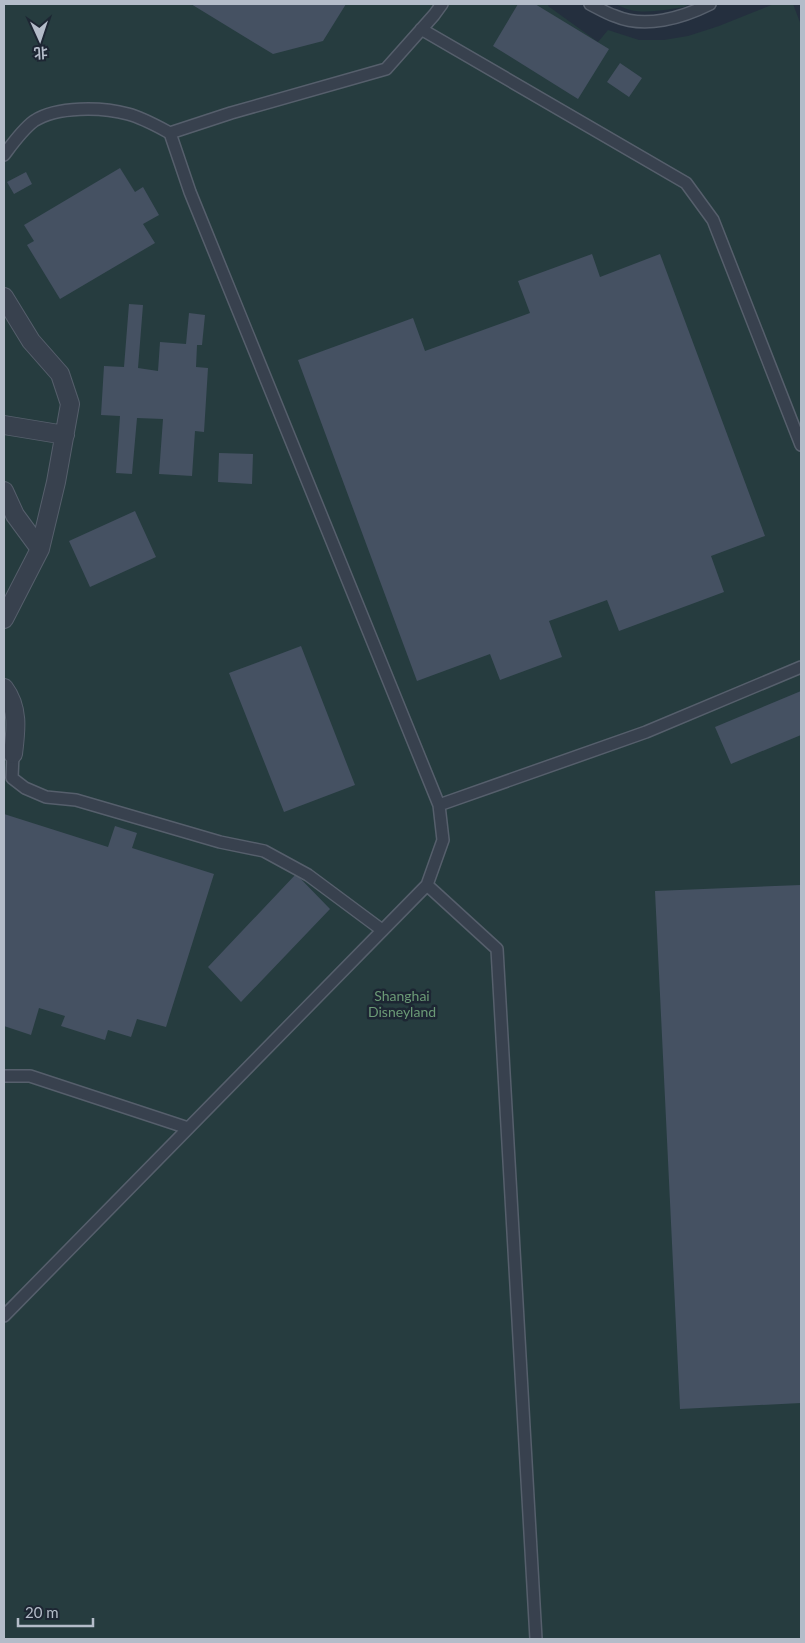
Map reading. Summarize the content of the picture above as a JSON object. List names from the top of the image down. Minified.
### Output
{"parks":["Shanghai Disneyland"],"scale_bar":"20 m","north":"bottom"}
